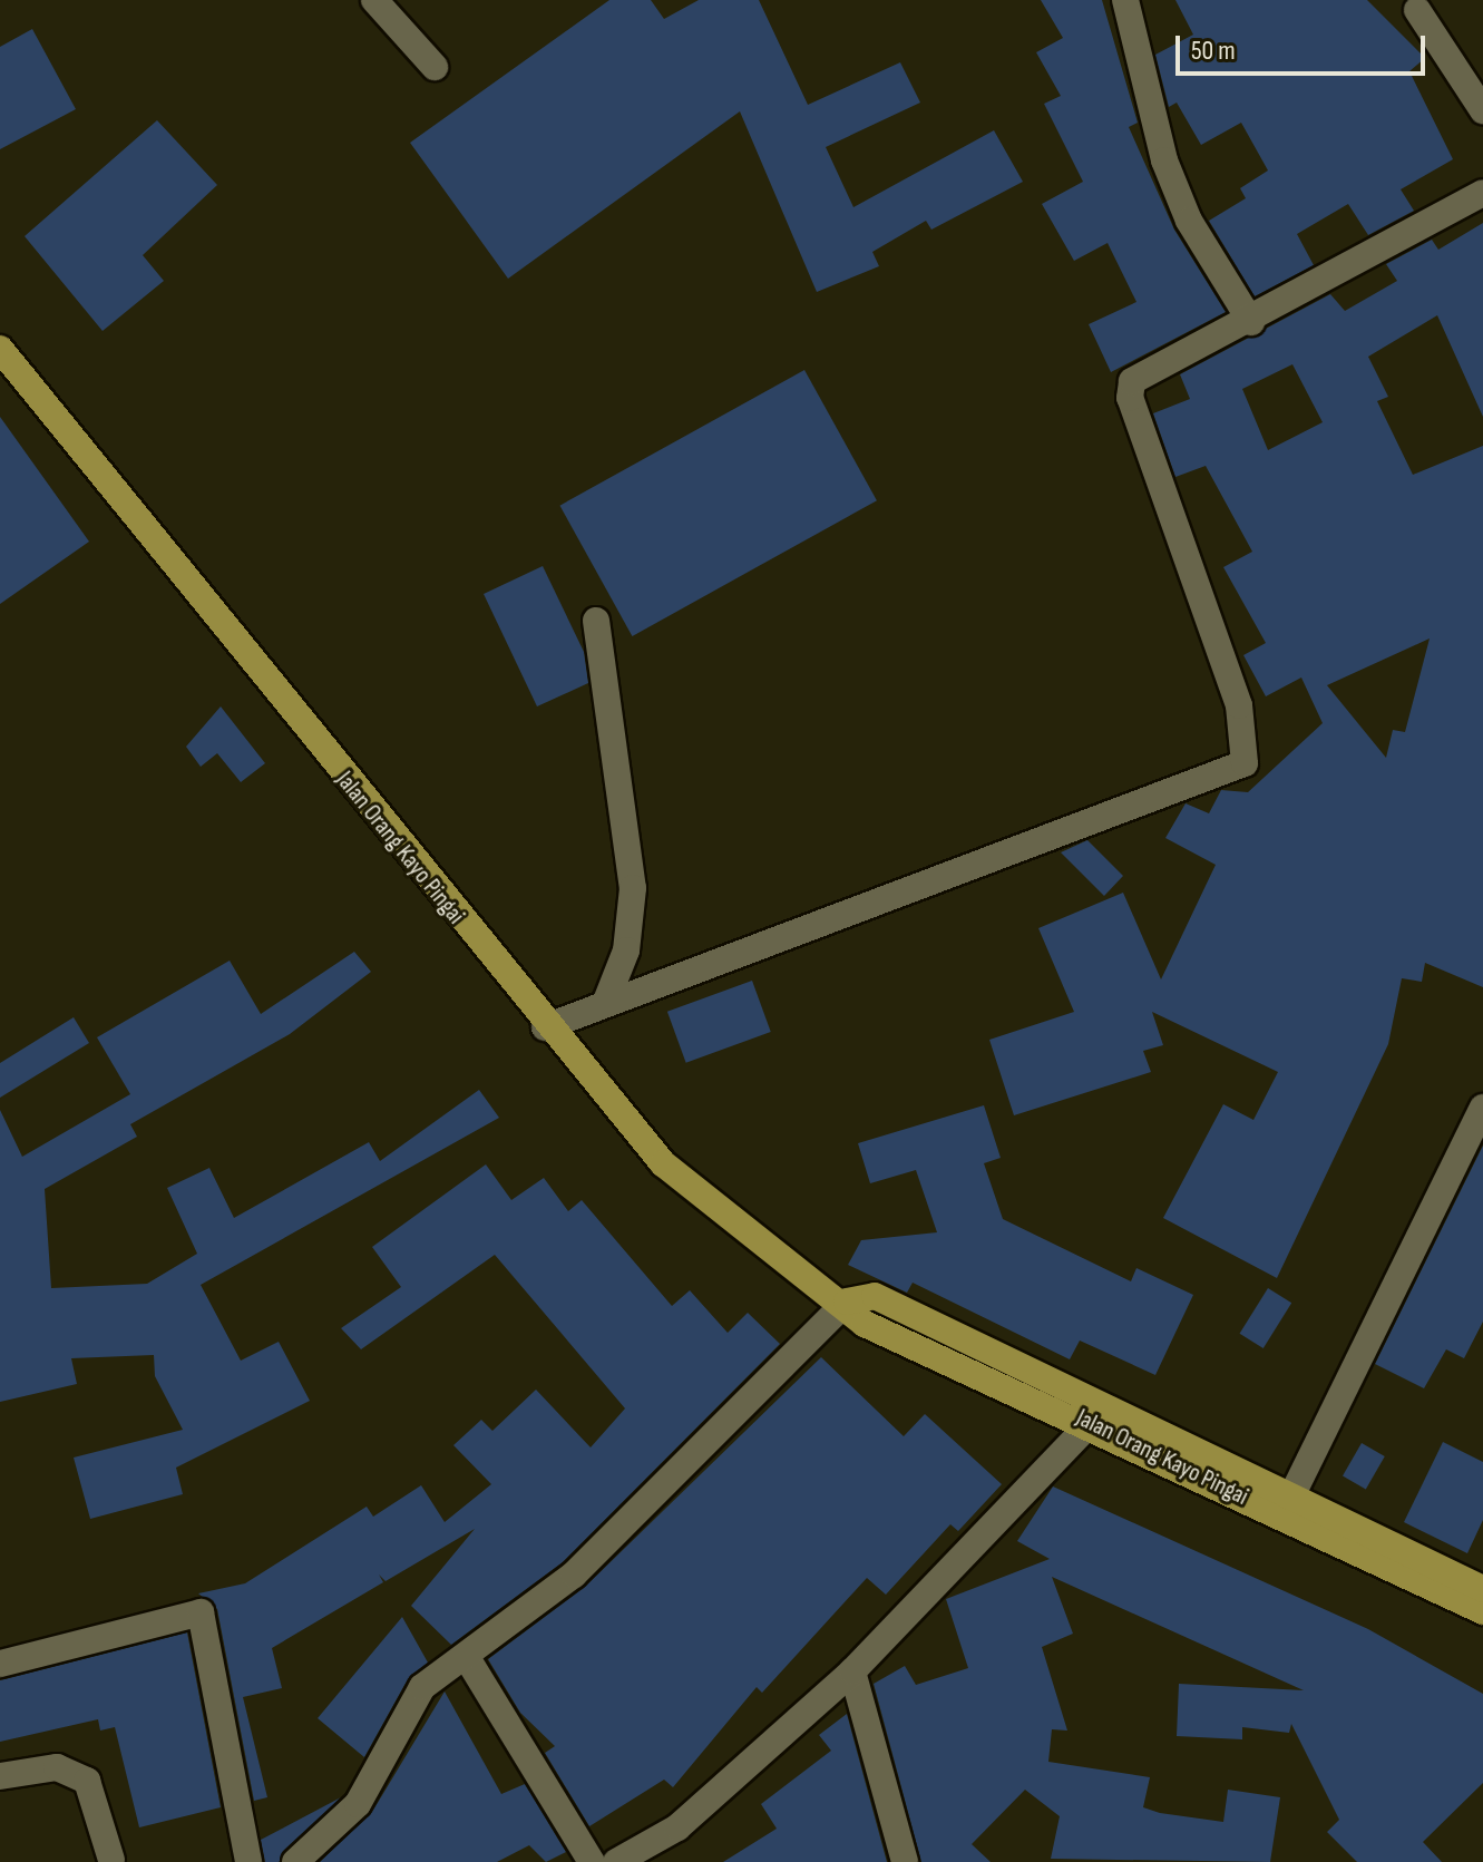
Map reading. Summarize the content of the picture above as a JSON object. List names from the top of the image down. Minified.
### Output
{"streets":{"main road":["Jalan Orang Kayo Pingai"]},"scale_bar":"50 m"}
